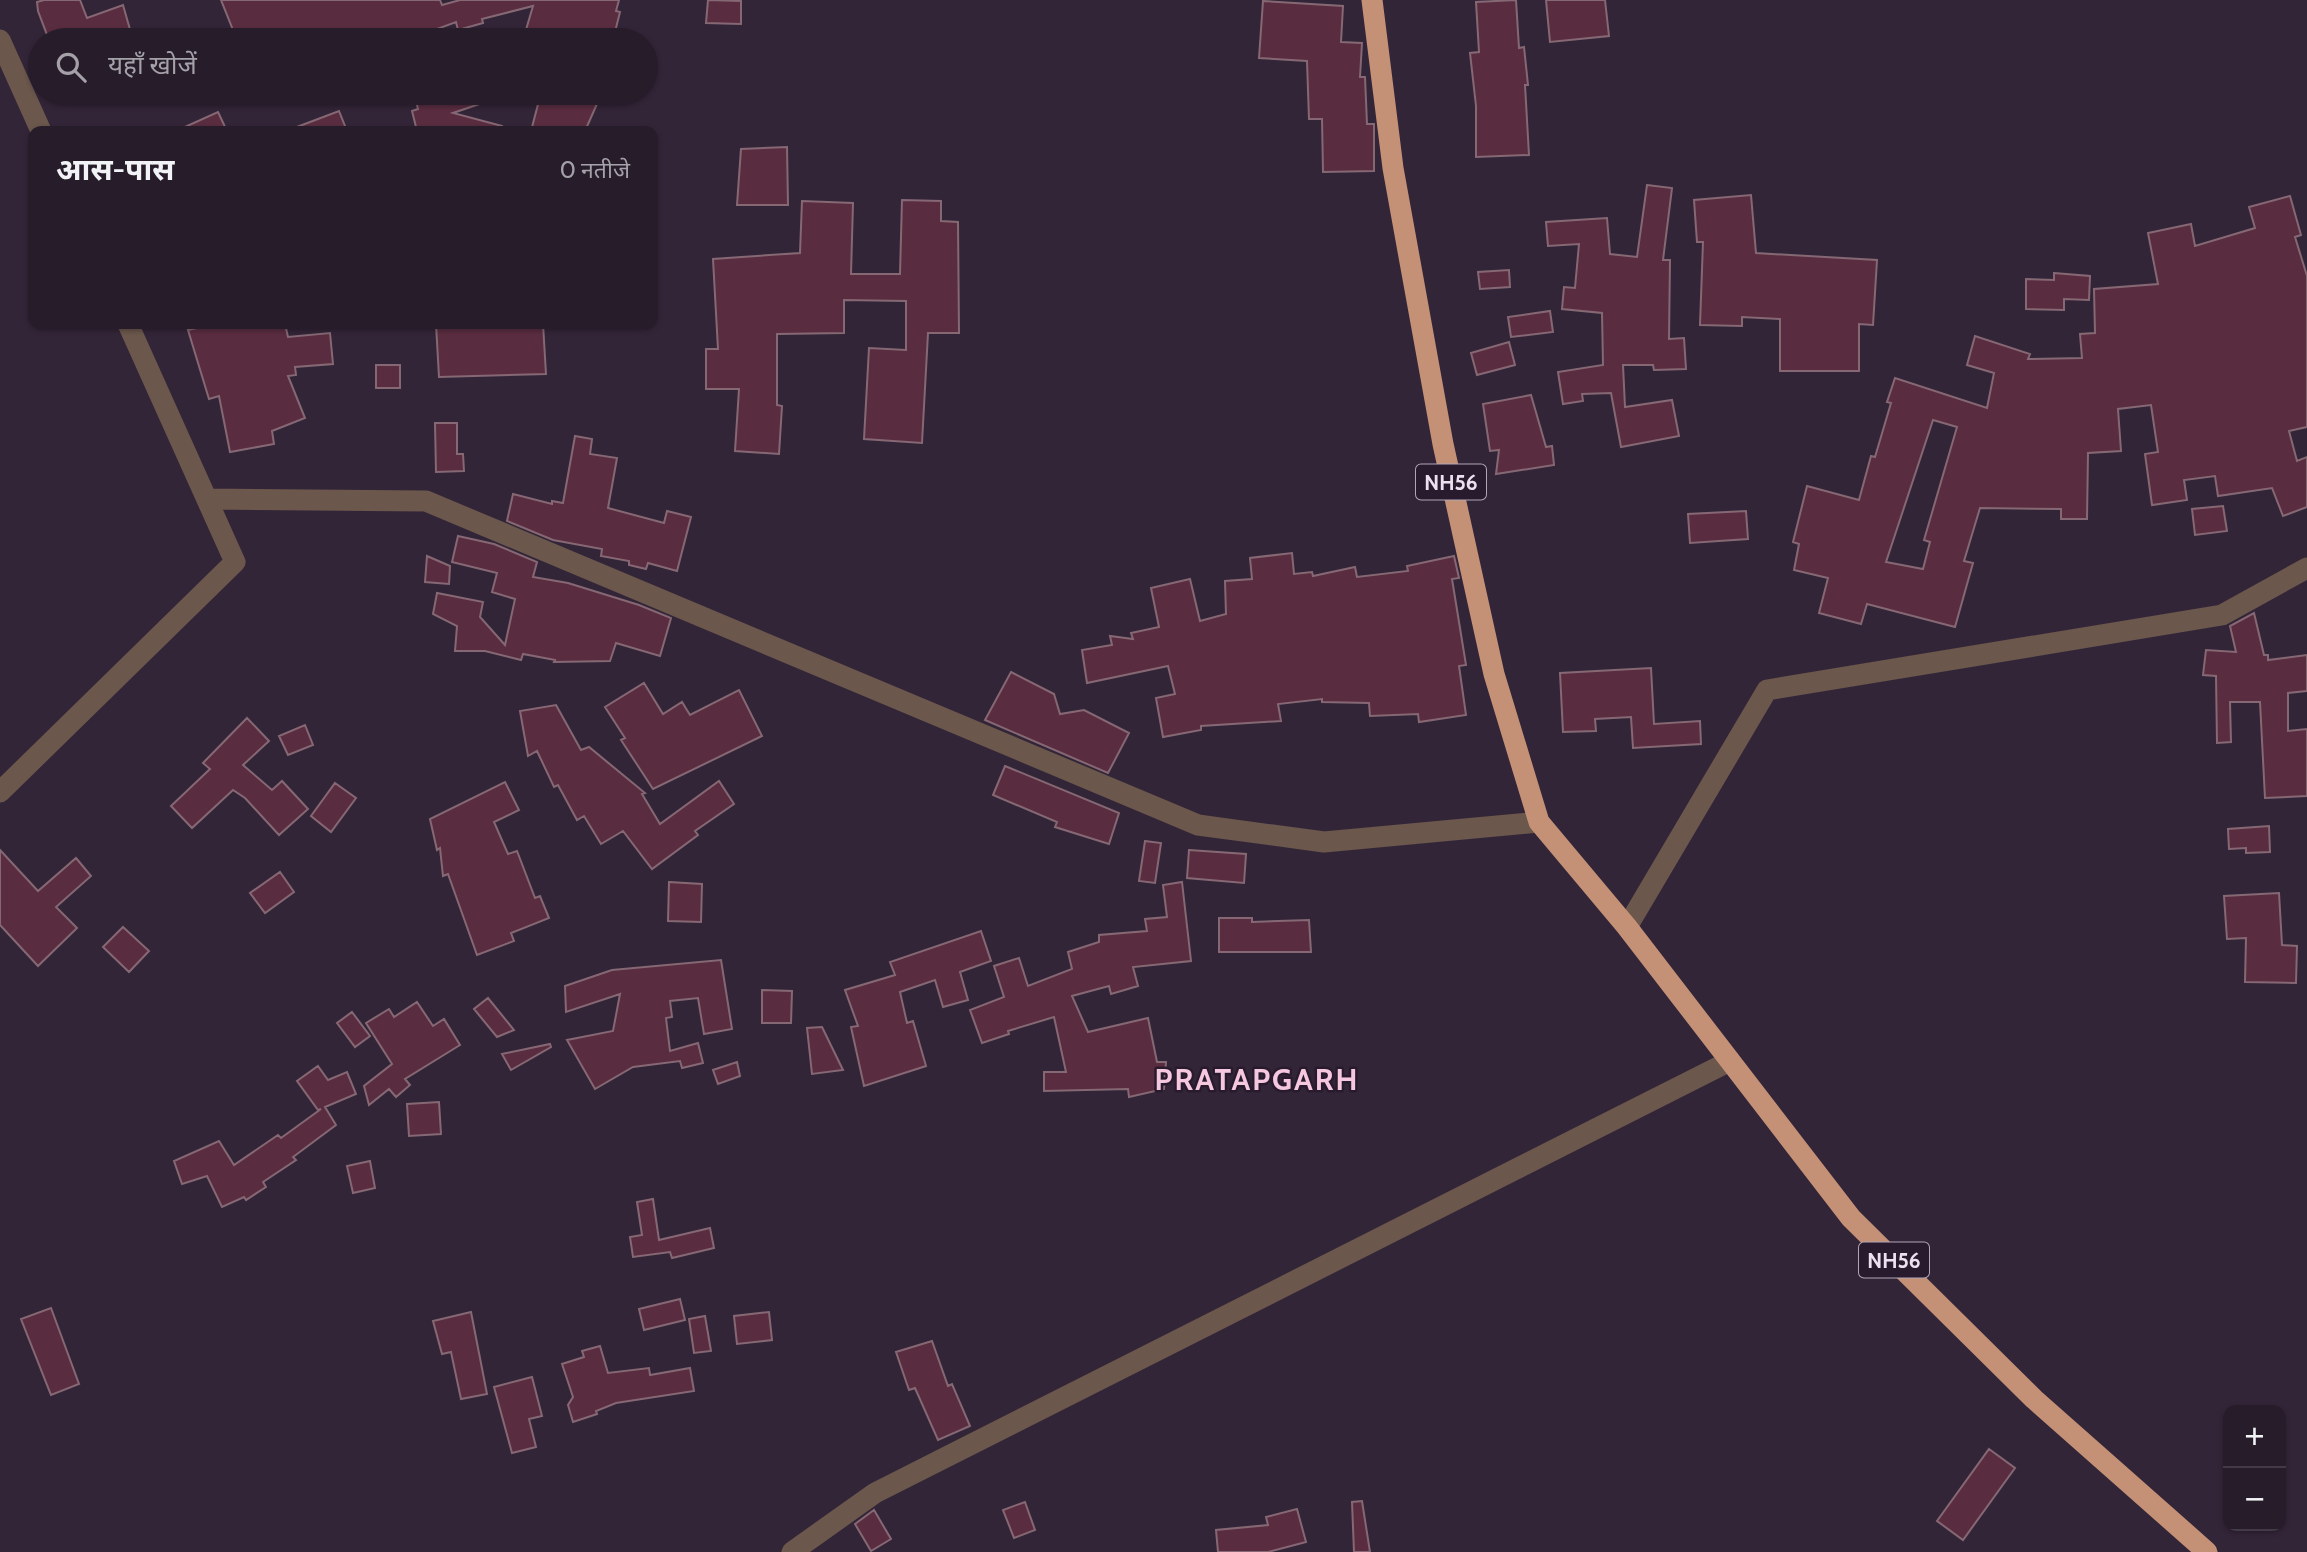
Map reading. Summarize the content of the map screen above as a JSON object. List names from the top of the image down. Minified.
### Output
{"streets":{"highway":["NH56"]},"districts":["PRATAPGARH"],"page":{"search":"यहाँ खोजें","heading":["आस-पास","0 नतीजे"],"map_buttons":["+","−"]}}
